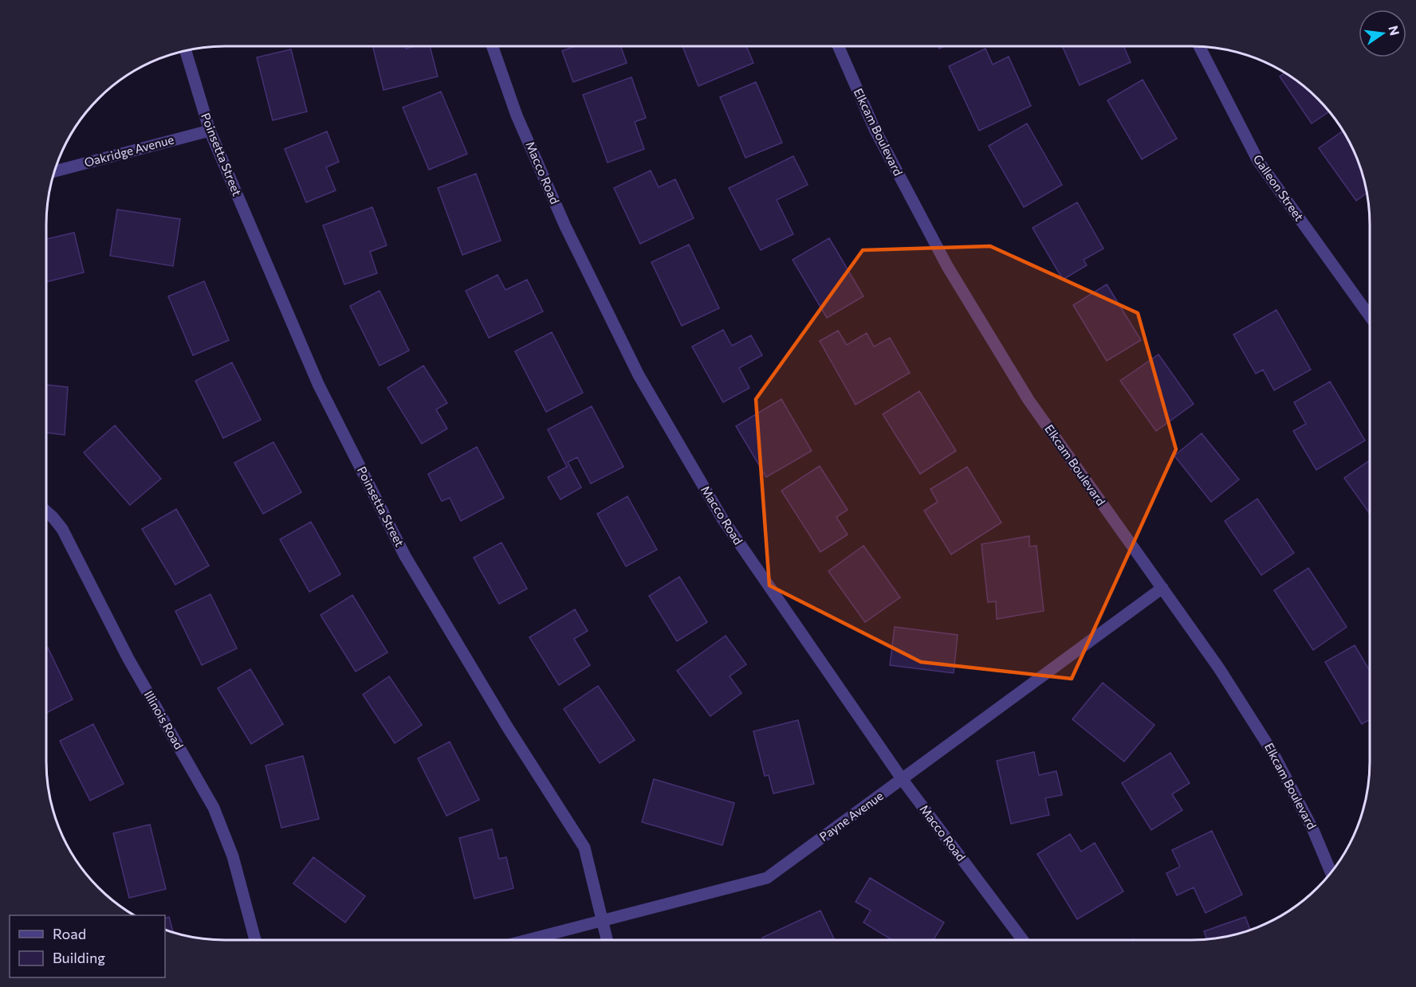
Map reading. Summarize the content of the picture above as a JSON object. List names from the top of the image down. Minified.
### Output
{"streets":{"street":["Elkcam Boulevard","Oakridge Avenue","Poinsetta Street","Macco Road","Galleon Street","Illinois Road","Payne Avenue"]},"crossings":[["Elkcam Boulevard","Payne Avenue"],["Oakridge Avenue","Poinsetta Street"],["Poinsetta Street","Payne Avenue"],["Macco Road","Payne Avenue"]],"legend":["Road","Building"],"north":"right"}
